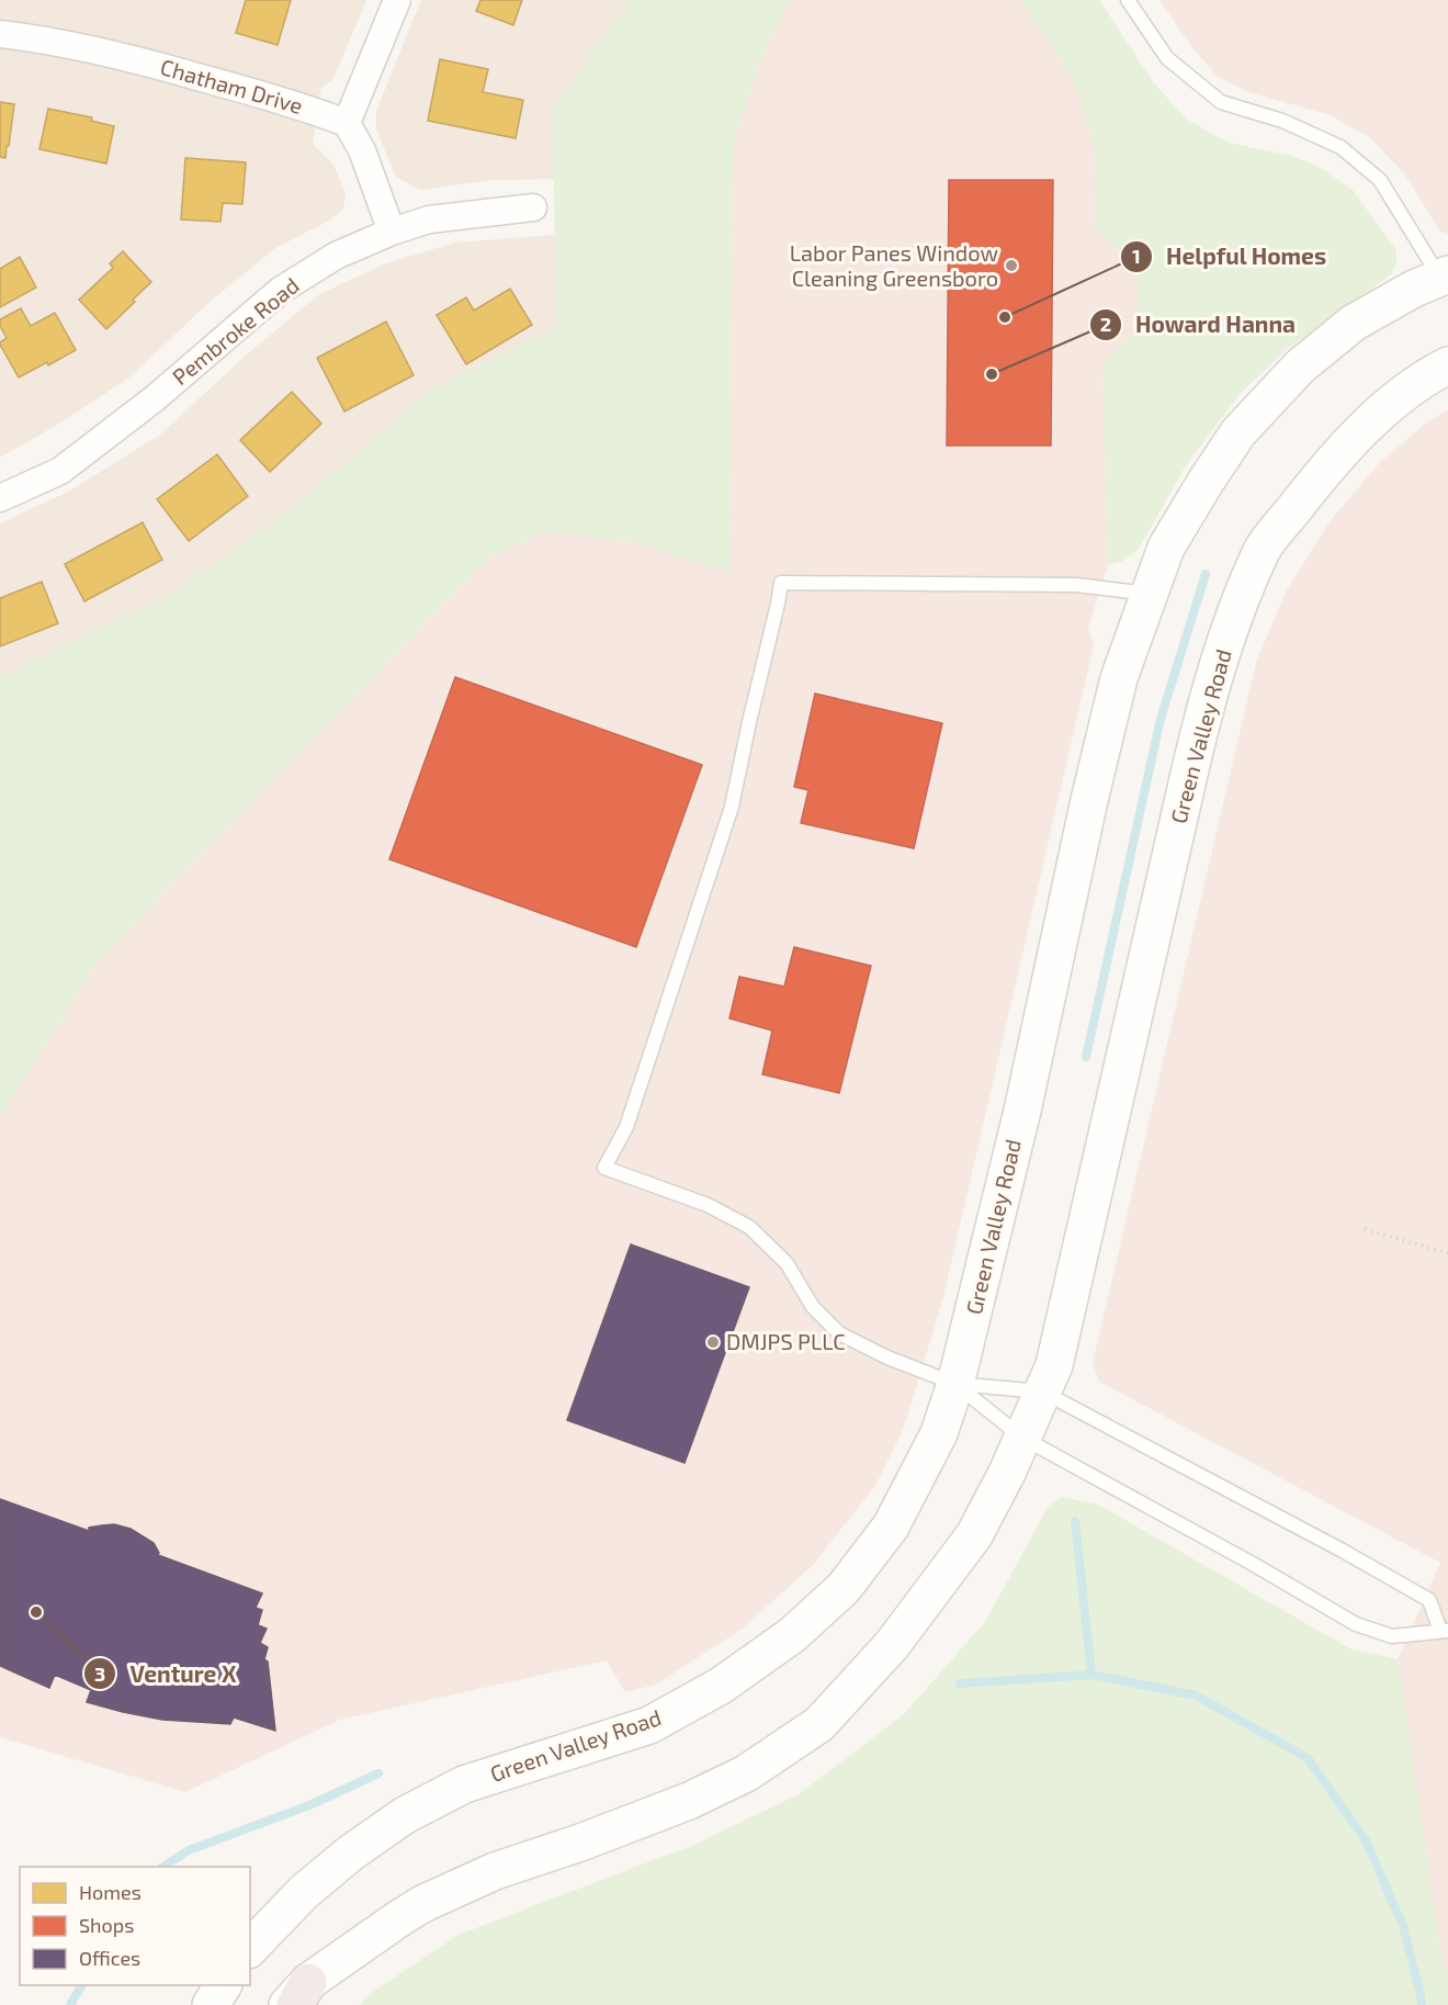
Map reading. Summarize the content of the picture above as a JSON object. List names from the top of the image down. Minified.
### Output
{"streets":{"main road":["Green Valley Road"],"street":["Chatham Drive","Pembroke Road"]},"places":["Labor Panes Window Cleaning Greensboro","Helpful Homes","Howard Hanna","DMJPS PLLC","Venture X"],"legend":["Homes","Shops","Offices"]}
